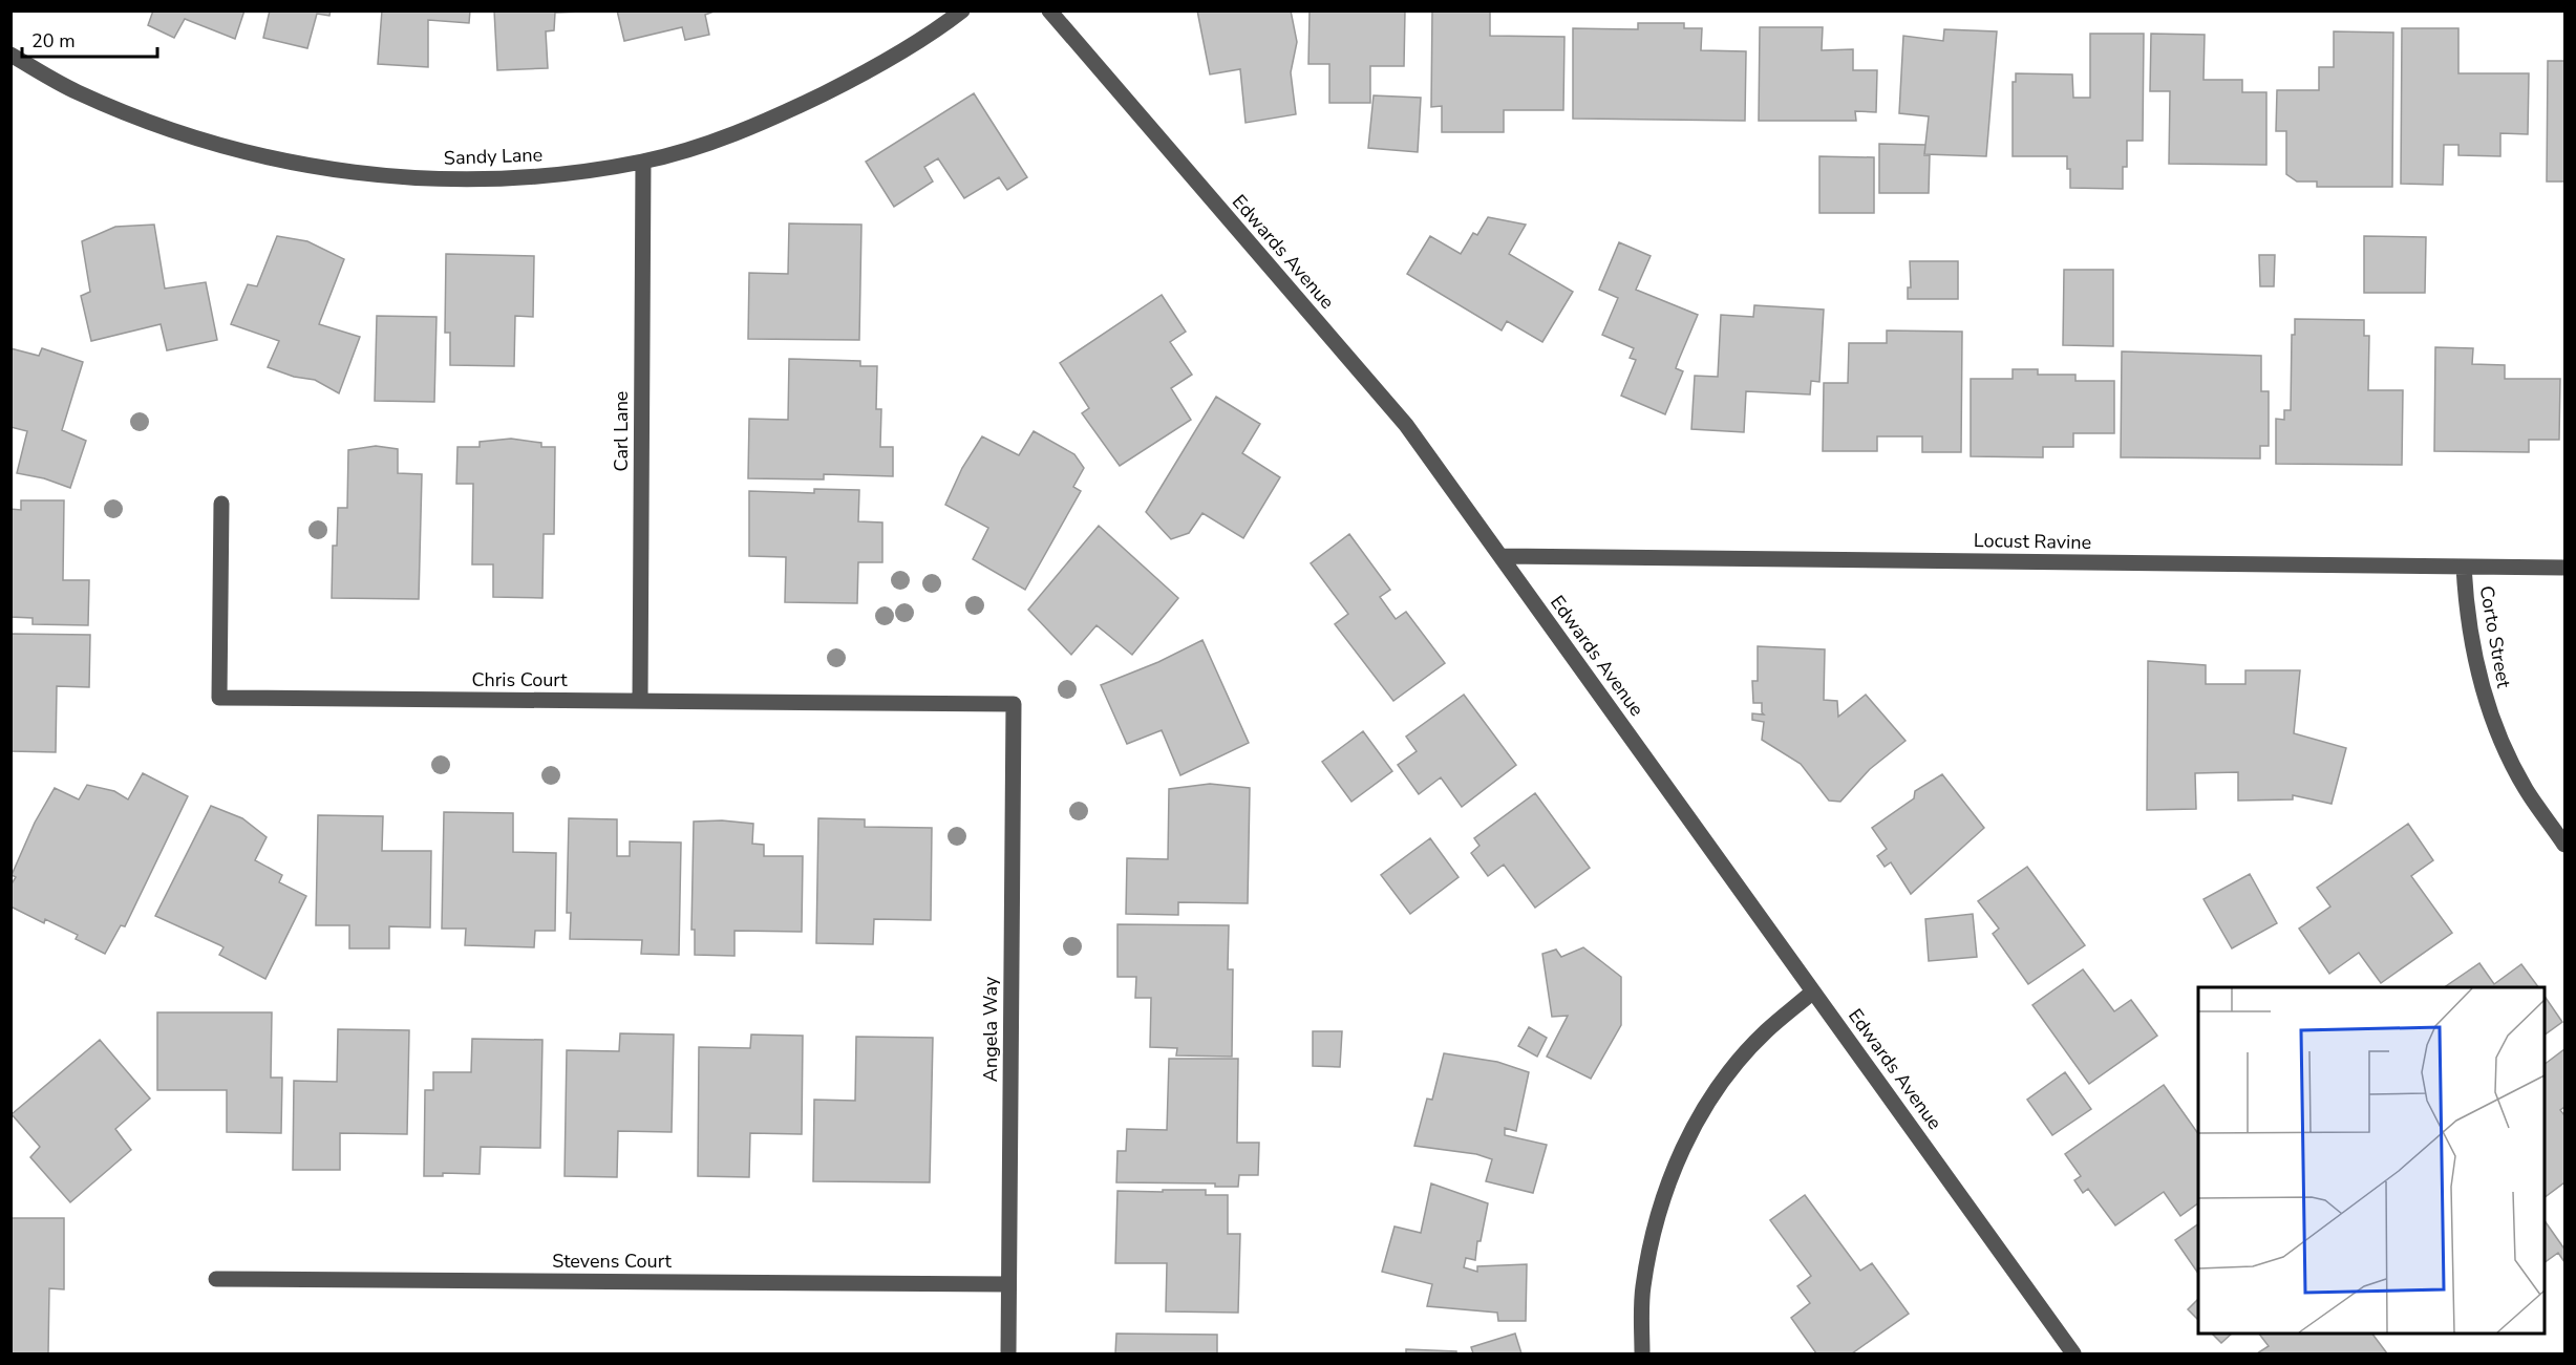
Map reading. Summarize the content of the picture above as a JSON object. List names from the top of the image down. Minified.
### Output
{"streets":{"street":["Sandy Lane","Edwards Avenue","Carl Lane","Locust Ravine","Corto Street","Chris Court","Angela Way","Stevens Court"]},"crossings":[["Sandy Lane","Carl Lane"],["Edwards Avenue","Locust Ravine"],["Carl Lane","Chris Court"],["Locust Ravine","Corto Street"],["Chris Court","Angela Way"],["Angela Way","Stevens Court"]],"scale_bar":"20 m"}
